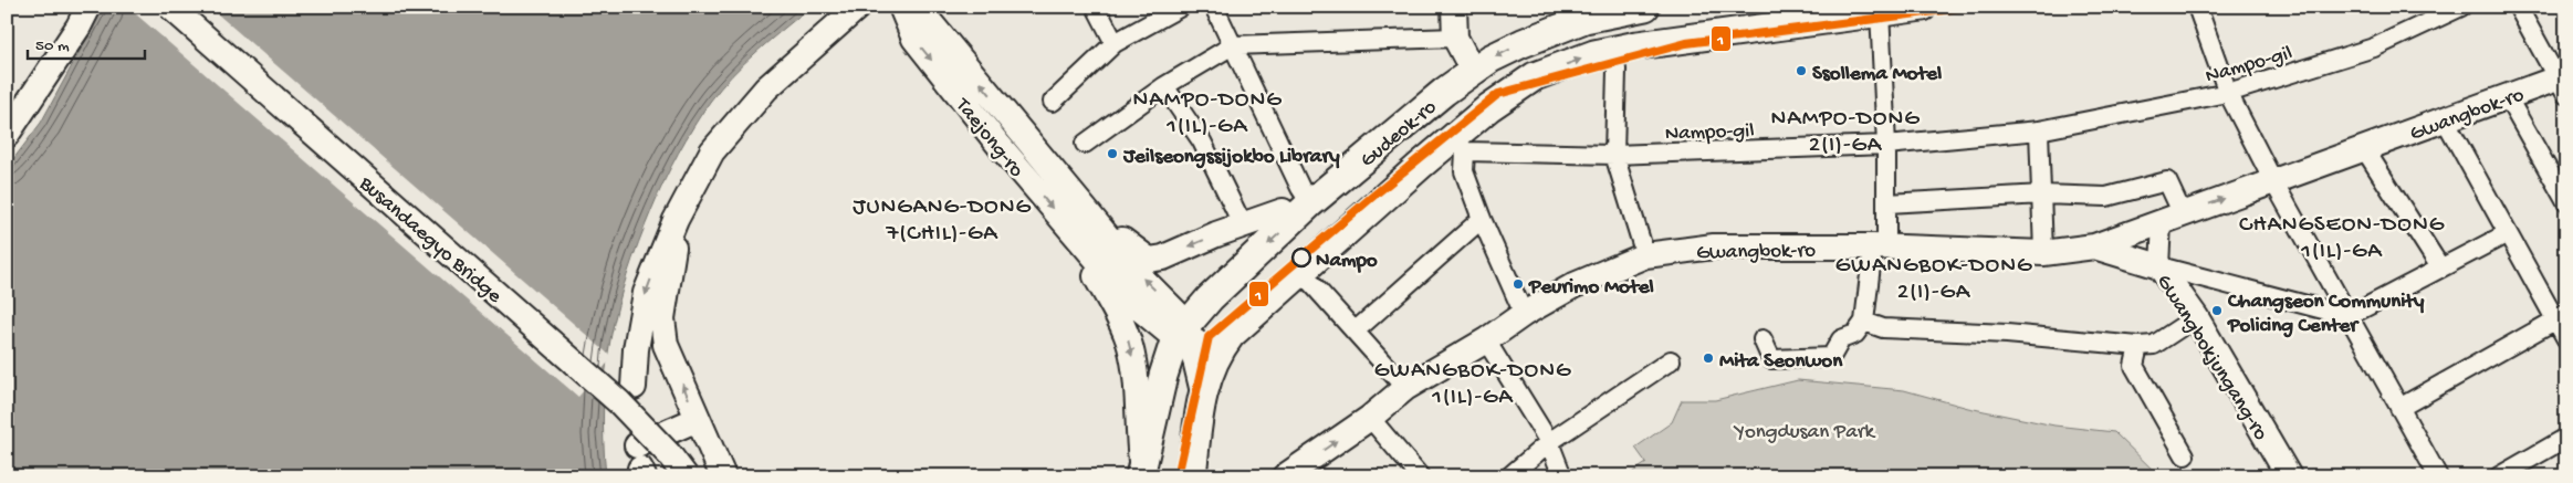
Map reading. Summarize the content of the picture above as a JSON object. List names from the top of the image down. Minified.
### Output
{"streets":{"main road":["Gwangbok-ro","Gudeok-ro","Taejong-ro","Busandaegyo Bridge","Gwangbokjungang-ro"],"street":["Nampo-gil"]},"crossings":[["Nampo-gil","Gudeok-ro"],["Gwangbok-ro","Gwangbokjungang-ro"],["Gudeok-ro","Taejong-ro"]],"districts":["NAMPO-DONG 1(IL)-GA","NAMPO-DONG 2(I)-GA","JUNGANG-DONG 7(CHIL)-GA","CHANGSEON-DONG 1(IL)-GA","GWANGBOK-DONG 2(I)-GA","GWANGBOK-DONG 1(IL)-GA"],"parks":["Yongdusan Park"],"places":["Ssollema Motel","Jeilseongssijokbo Library","Nampo","Peurimo Motel","Changseon Community Policing Center","Mita Seonwon"],"lines":["transit line 1"],"scale_bar":"50 m"}
